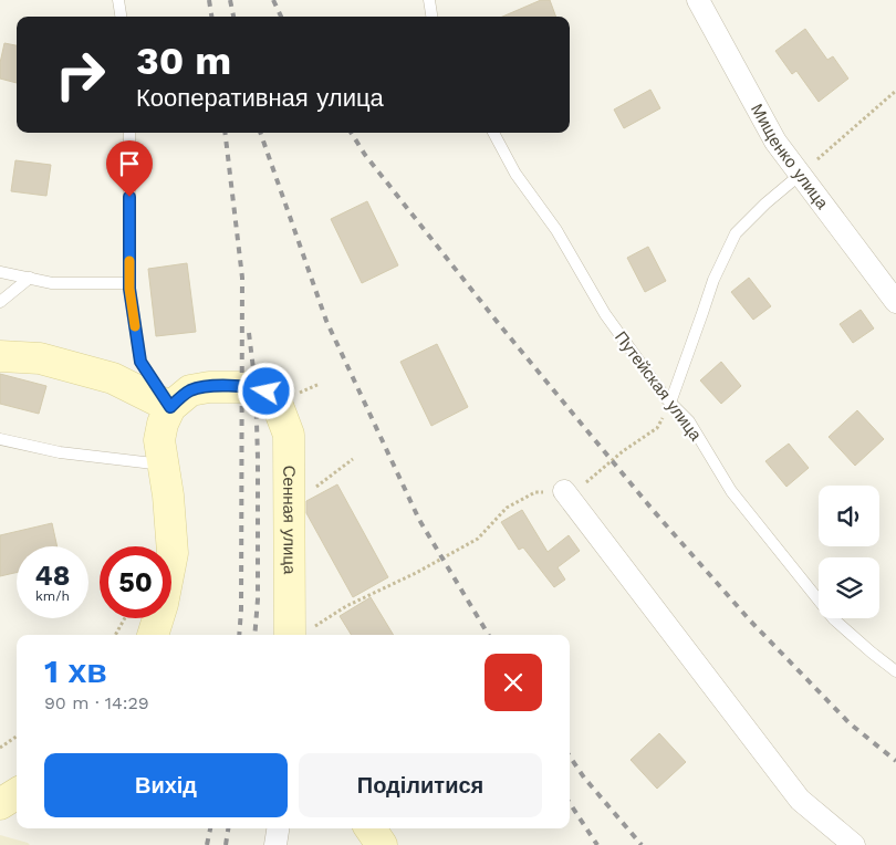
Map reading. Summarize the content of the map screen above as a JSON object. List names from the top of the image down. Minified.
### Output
{"streets":{"main road":["Сенная улица"],"street":["Мищенко улица"],"lane":["Путейская улица"]},"page":{"turn":["30 m","Кооперативная улица"],"speed":"48 km/h","limit":"50","heading":["1 хв","90 m · 14:29"],"buttons":["Вихід","Поділитися"]}}
